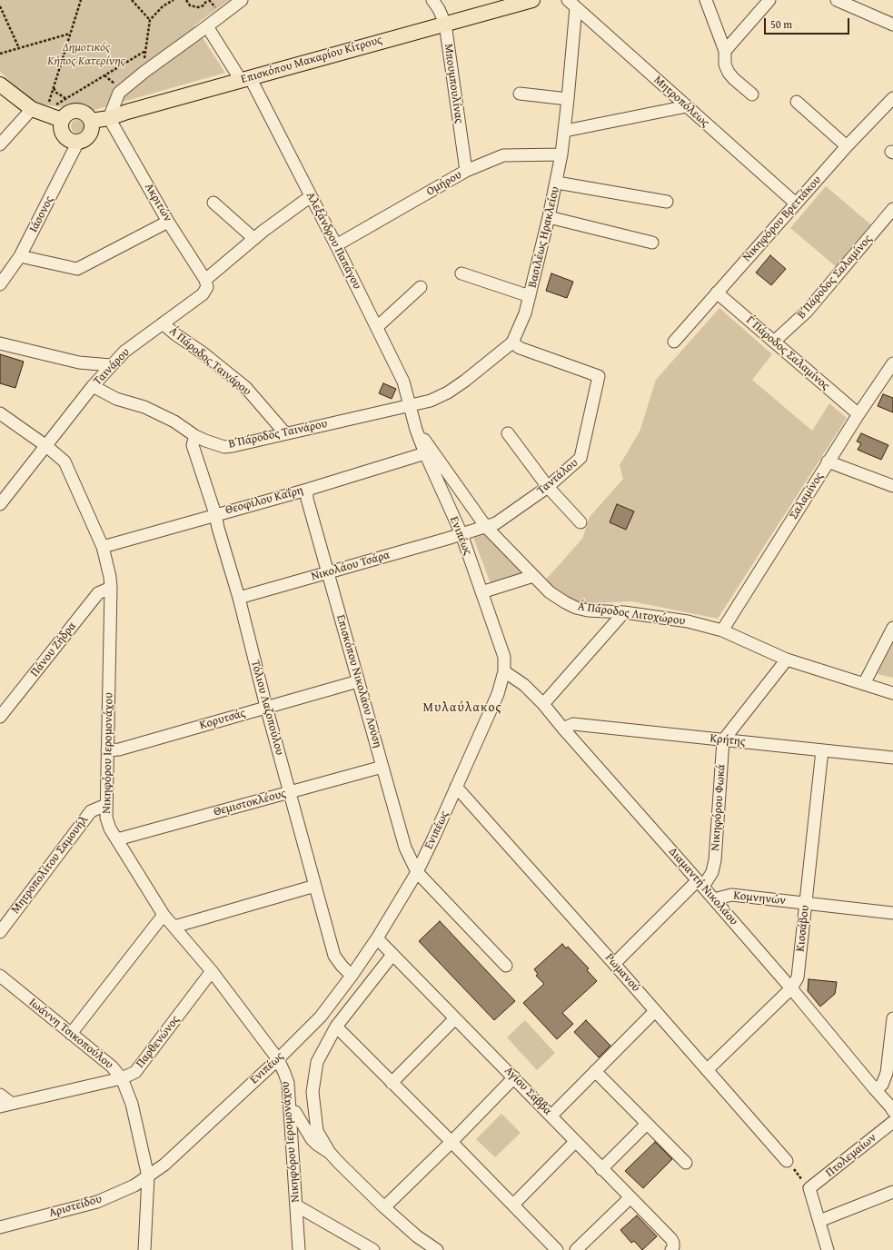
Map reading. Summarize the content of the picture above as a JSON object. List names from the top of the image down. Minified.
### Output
{"streets":{"main road":["Επισκόπου Μακαρίου Κίτρους"],"street":["Μπουμπουλίνας","Μητροπόλεως","Ομήρου","Ακριτών","Ιάσονος","Νικηφόρου Βρεττάκου","Βασιλέως Ηρακλείου","Αλεξάνδρου Παπάγου","Β΄ Πάροδος Σαλαμίνος","Γ΄ Πάροδος Σαλαμίνος","Α΄ Πάροδος Ταινάρου","Ταινάρου","Β΄ Πάροδος Ταινάρου","Ταντάλου","Σαλαμίνος","Θεοφίλου Καΐρη","Ενιπέως","Νικολάου Τσάρα","Α΄ Πάροδος Λιτοχώρου","Πάνου Ζήδρα","Επισκόπου Νικολάου Λούση","Τόλιου Λαζοπούλου","Κορυτσάς","Κρήτης","Νικηφόρου Ιερομονάχου","Θεμιστοκλέους","Νικηφόρου Φωκά","Μητροπολίτου Σαμουήλ","Διαμαντή Νικολάου","Κομνηνών","Κισσάβου","Ρωμανού","Ιωάννη Τσικοπούλου","Παρθενώνος","Αγίου Σάββα","Πτολεμαίων","Αριστείδου"]},"crossings":[["Επισκόπου Μακαρίου Κίτρους","Μπουμπουλίνας"],["Επισκόπου Μακαρίου Κίτρους","Ακριτών"],["Επισκόπου Μακαρίου Κίτρους","Ιάσονος"],["Επισκόπου Μακαρίου Κίτρους","Αλεξάνδρου Παπάγου"],["Μπουμπουλίνας","Ομήρου"],["Μητροπόλεως","Νικηφόρου Βρεττάκου"],["Μητροπόλεως","Βασιλέως Ηρακλείου"],["Ομήρου","Βασιλέως Ηρακλείου"],["Ομήρου","Αλεξάνδρου Παπάγου"],["Ακριτών","Ταινάρου"],["Νικηφόρου Βρεττάκου","Γ΄ Πάροδος Σαλαμίνος"],["Βασιλέως Ηρακλείου","Αλεξάνδρου Παπάγου"],["Βασιλέως Ηρακλείου","Β΄ Πάροδος Ταινάρου"],["Βασιλέως Ηρακλείου","Ταντάλου"],["Βασιλέως Ηρακλείου","Ενιπέως"],["Αλεξάνδρου Παπάγου","Ταινάρου"],["Αλεξάνδρου Παπάγου","Β΄ Πάροδος Ταινάρου"],["Αλεξάνδρου Παπάγου","Ενιπέως"],["Β΄ Πάροδος Σαλαμίνος","Γ΄ Πάροδος Σαλαμίνος"],["Γ΄ Πάροδος Σαλαμίνος","Σαλαμίνος"],["Α΄ Πάροδος Ταινάρου","Ταινάρου"],["Α΄ Πάροδος Ταινάρου","Β΄ Πάροδος Ταινάρου"],["Ταινάρου","Β΄ Πάροδος Ταινάρου"],["Ταινάρου","Νικηφόρου Ιερομονάχου"],["Β΄ Πάροδος Ταινάρου","Ενιπέως"],["Β΄ Πάροδος Ταινάρου","Τόλιου Λαζοπούλου"],["Ταντάλου","Ενιπέως"],["Ταντάλου","Νικολάου Τσάρα"],["Ταντάλου","Α΄ Πάροδος Λιτοχώρου"],["Σαλαμίνος","Α΄ Πάροδος Λιτοχώρου"],["Θεοφίλου Καΐρη","Ενιπέως"],["Θεοφίλου Καΐρη","Επισκόπου Νικολάου Λούση"],["Θεοφίλου Καΐρη","Τόλιου Λαζοπούλου"],["Θεοφίλου Καΐρη","Νικηφόρου Ιερομονάχου"],["Ενιπέως","Νικολάου Τσάρα"],["Ενιπέως","Α΄ Πάροδος Λιτοχώρου"],["Ενιπέως","Επισκόπου Νικολάου Λούση"],["Ενιπέως","Τόλιου Λαζοπούλου"],["Ενιπέως","Νικηφόρου Ιερομονάχου"],["Ενιπέως","Διαμαντή Νικολάου"],["Ενιπέως","Ρωμανού"],["Ενιπέως","Ιωάννη Τσικοπούλου"],["Ενιπέως","Αγίου Σάββα"],["Ενιπέως","Αριστείδου"],["Νικολάου Τσάρα","Επισκόπου Νικολάου Λούση"],["Νικολάου Τσάρα","Τόλιου Λαζοπούλου"],["Πάνου Ζήδρα","Νικηφόρου Ιερομονάχου"],["Επισκόπου Νικολάου Λούση","Κορυτσάς"],["Επισκόπου Νικολάου Λούση","Θεμιστοκλέους"],["Τόλιου Λαζοπούλου","Κορυτσάς"],["Τόλιου Λαζοπούλου","Θεμιστοκλέους"],["Κορυτσάς","Νικηφόρου Ιερομονάχου"],["Κρήτης","Νικηφόρου Φωκά"],["Κρήτης","Διαμαντή Νικολάου"],["Κρήτης","Κισσάβου"],["Νικηφόρου Ιερομονάχου","Θεμιστοκλέους"],["Νικηφόρου Ιερομονάχου","Μητροπολίτου Σαμουήλ"],["Νικηφόρου Ιερομονάχου","Παρθενώνος"],["Νικηφόρου Φωκά","Διαμαντή Νικολάου"],["Νικηφόρου Φωκά","Ρωμανού"],["Διαμαντή Νικολάου","Κομνηνών"],["Διαμαντή Νικολάου","Κισσάβου"],["Κομνηνών","Κισσάβου"],["Κισσάβου","Ρωμανού"],["Ιωάννη Τσικοπούλου","Παρθενώνος"],["Ιωάννη Τσικοπούλου","Αριστείδου"]],"districts":["Μυλαύλακος"],"parks":["Δημοτικός Κήπος Κατερίνης"],"scale_bar":"50 m"}
